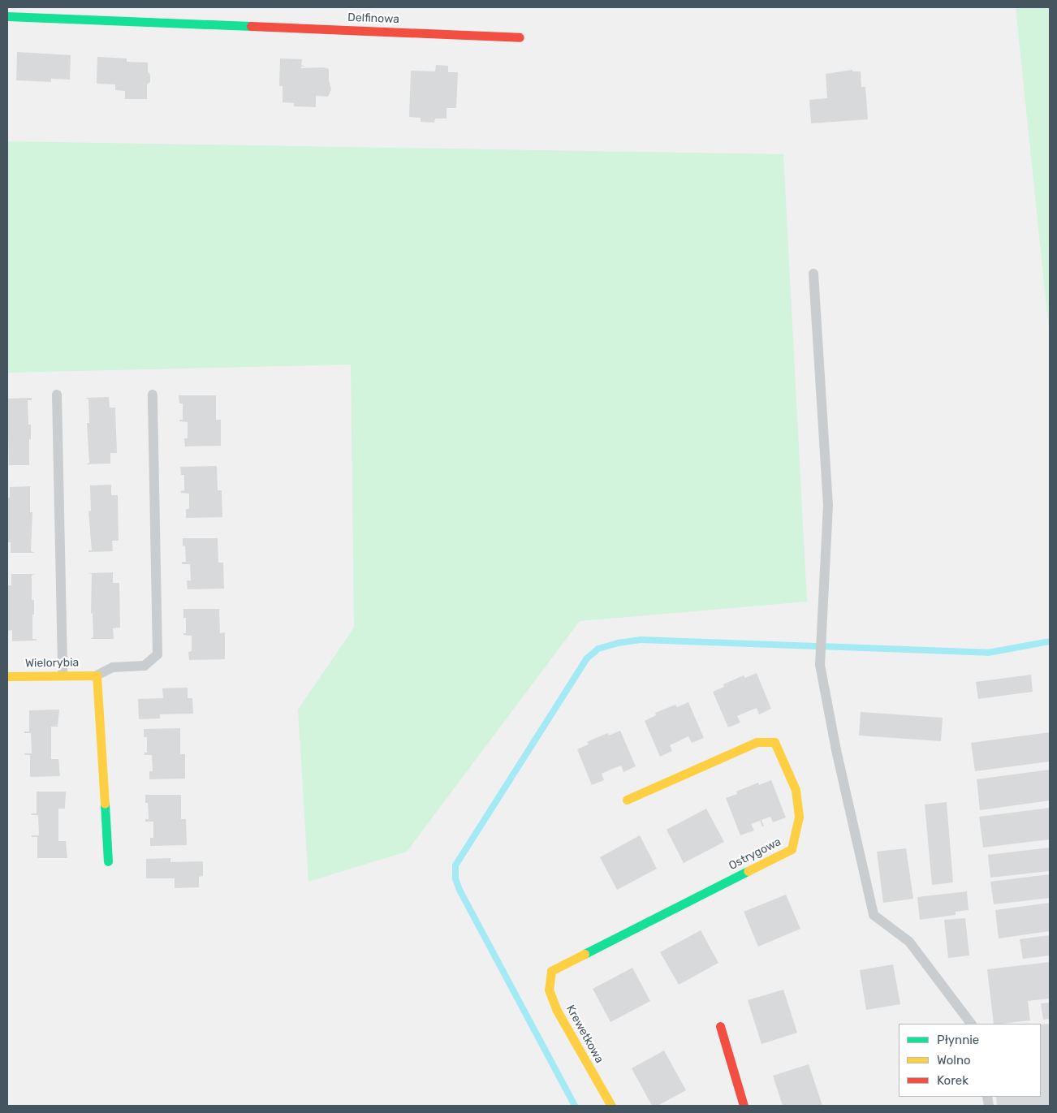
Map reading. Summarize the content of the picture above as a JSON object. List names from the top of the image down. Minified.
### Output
{"streets":{"street":["Delfinowa","Wielorybia","Ostrygowa","Krewetkowa"]},"crossings":[["Ostrygowa","Krewetkowa"]],"legend":["Płynnie","Wolno","Korek"]}
